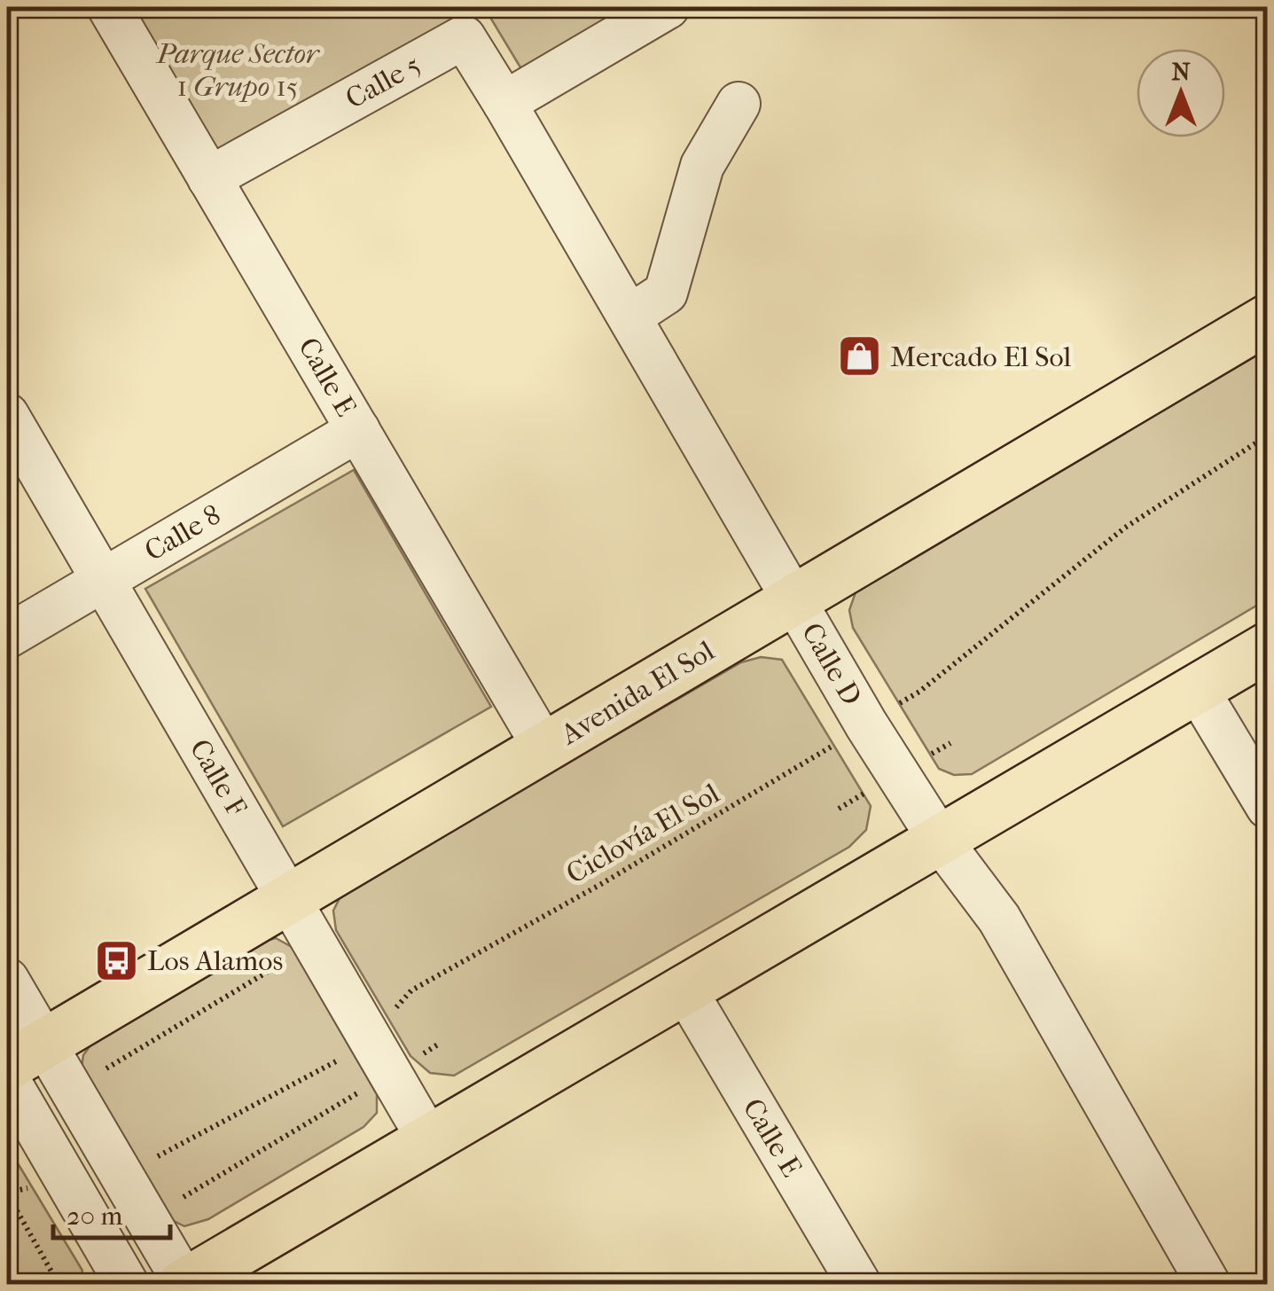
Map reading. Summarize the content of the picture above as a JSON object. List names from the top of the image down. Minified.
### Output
{"streets":{"main road":["Avenida El Sol"],"street":["Calle 5","Calle E","Calle 8","Calle D","Calle F"],"path":["Ciclovía El Sol"]},"crossings":[["Calle 5","Calle E"],["Calle 5","Calle D"],["Calle E","Calle 8"],["Calle E","Avenida El Sol"],["Calle 8","Calle F"],["Calle D","Avenida El Sol"],["Calle D","Ciclovía El Sol"],["Avenida El Sol","Calle F"],["Calle F","Ciclovía El Sol"]],"parks":["Parque Sector 1 Grupo 15"],"places":{"shop":["Mercado El Sol"],"bus stop":["Los Alamos"]},"scale_bar":"20 m","north":"top"}
